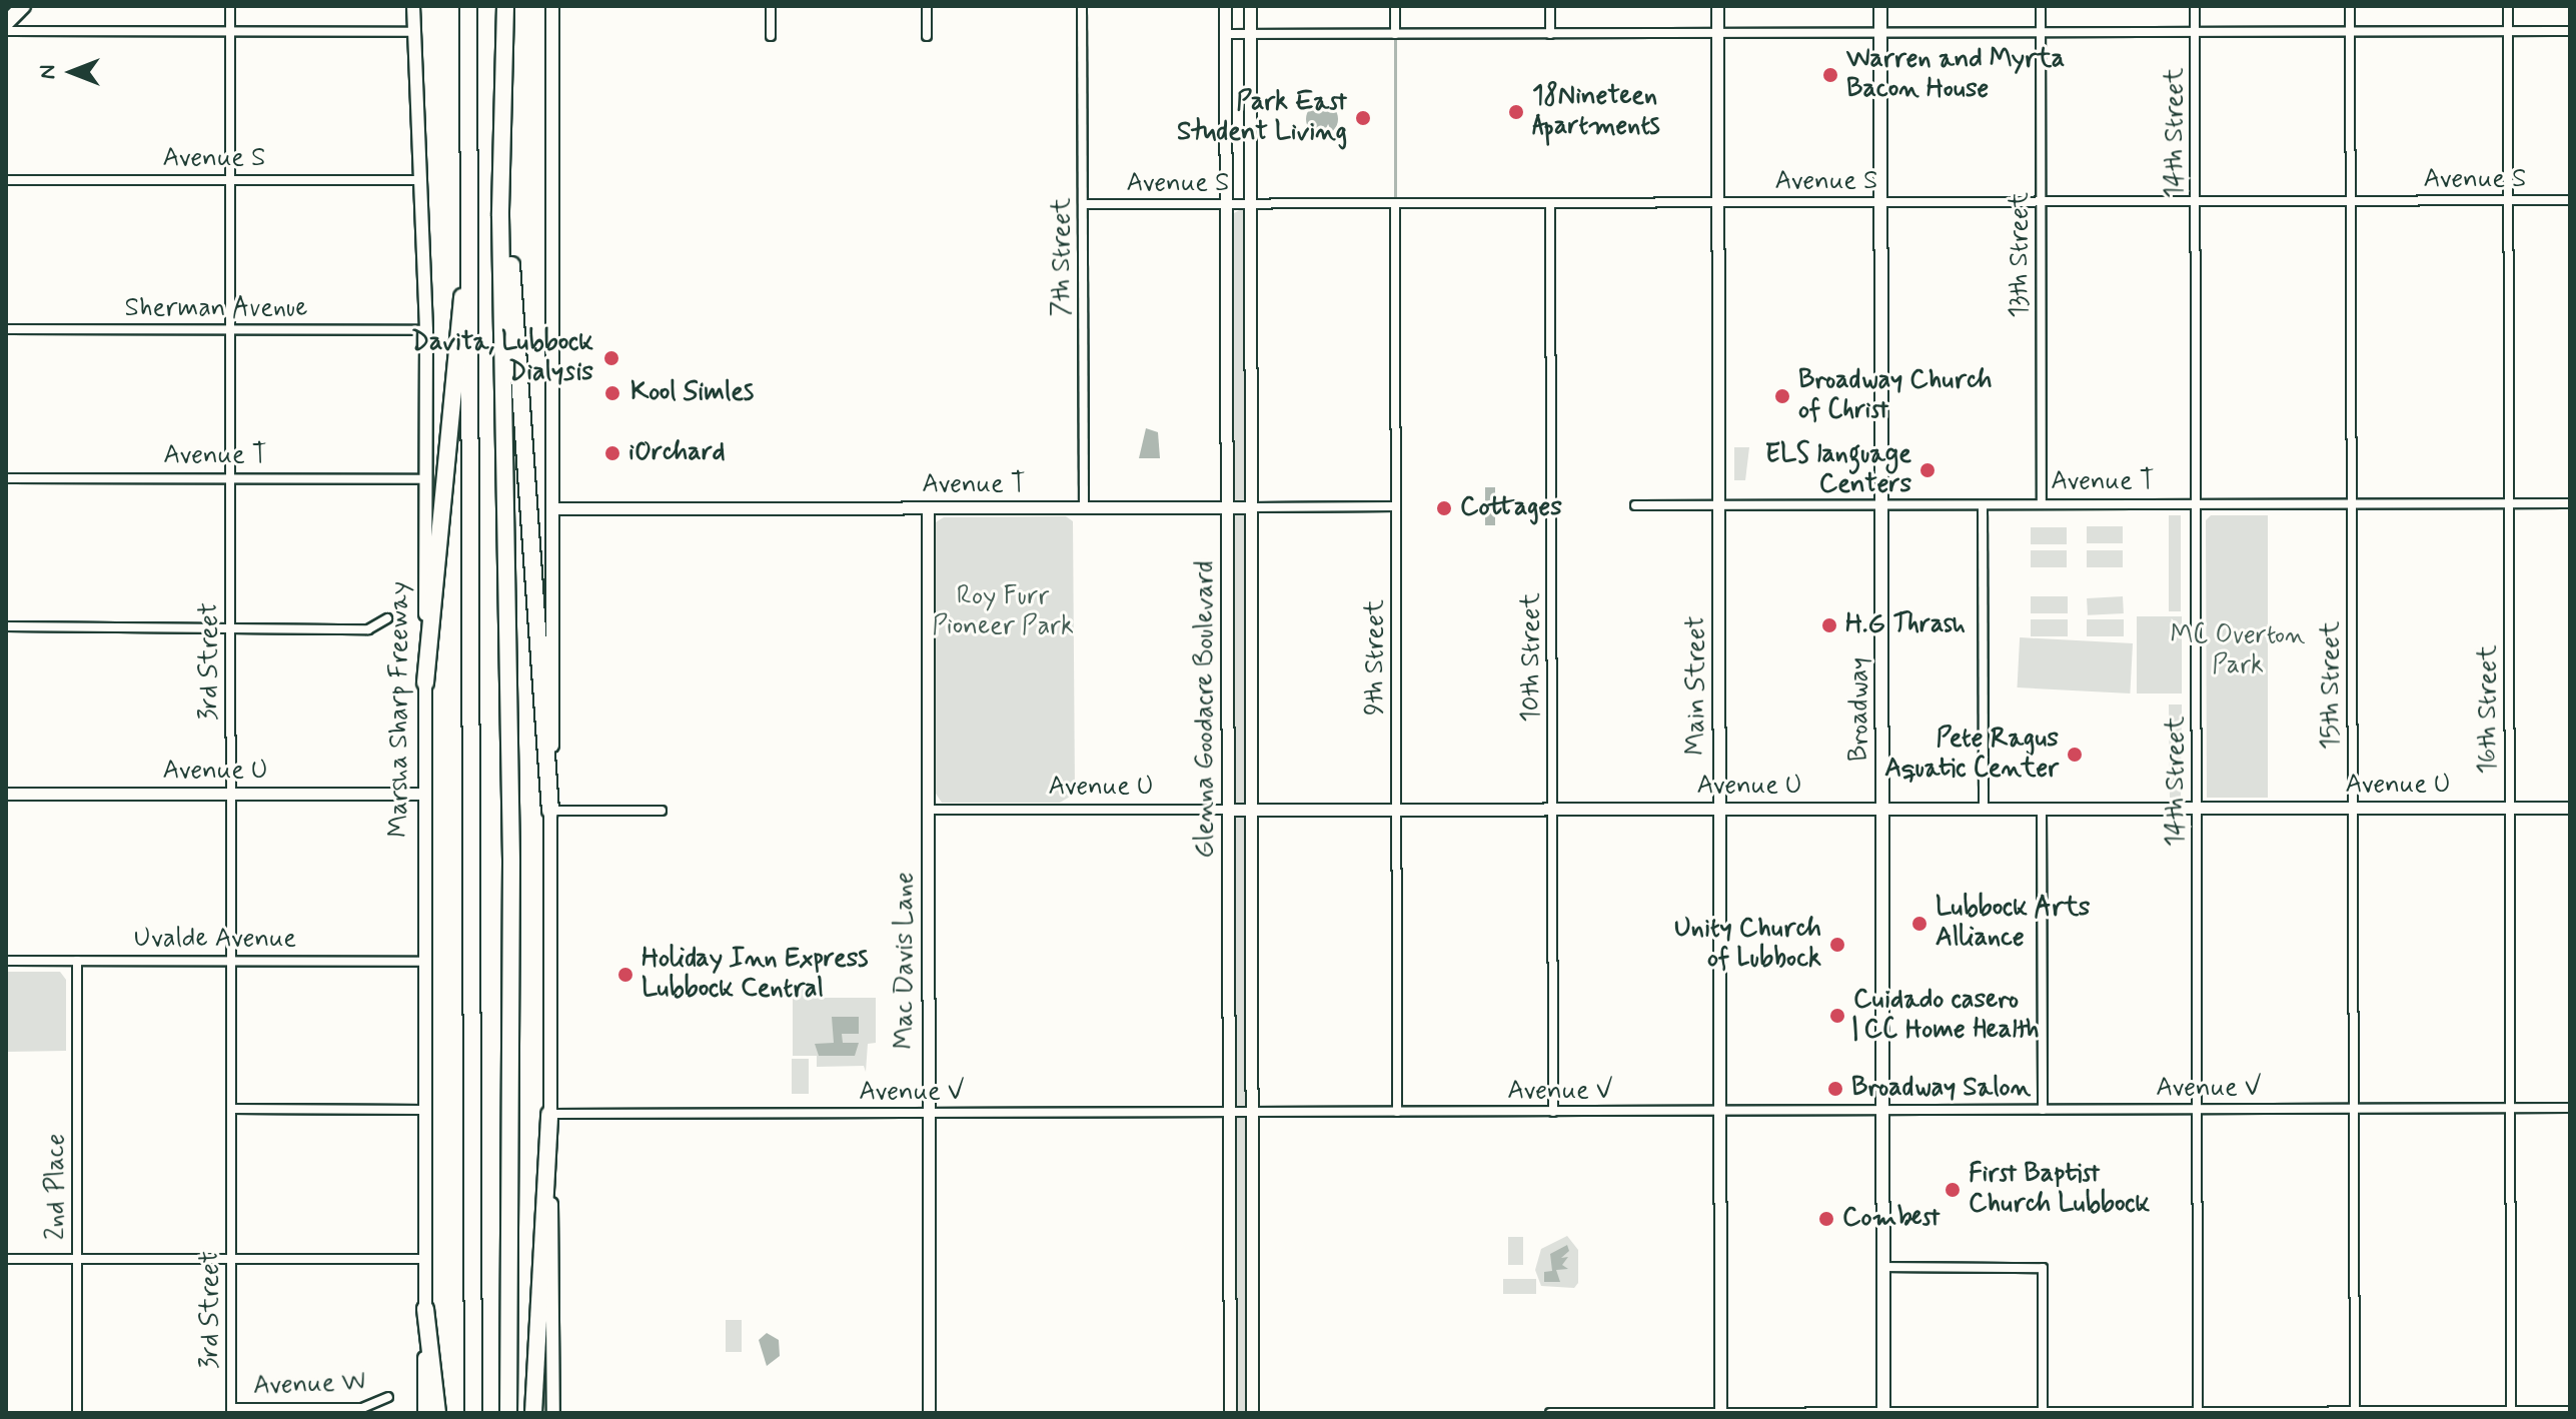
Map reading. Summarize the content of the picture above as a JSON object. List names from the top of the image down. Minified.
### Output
{"streets":{"main road":["Marsha Sharp Freeway","Broadway"],"street":["14th Street","Avenue S","13th Street","7th Street","Sherman Avenue","Avenue T","9th Street","10th Street","3rd Street","Main Street","15th Street","Glenna Goodacre Boulevard","16th Street","Avenue U","Uvalde Avenue","Mac Davis Lane","Avenue V","2nd Place","Avenue W"]},"crossings":[["14th Street","Avenue S"],["14th Street","Avenue T"],["14th Street","Avenue U"],["14th Street","Avenue V"],["Avenue S","13th Street"],["Avenue S","7th Street"],["Avenue S","9th Street"],["Avenue S","10th Street"],["Avenue S","3rd Street"],["Avenue S","Main Street"],["Avenue S","15th Street"],["Avenue S","Marsha Sharp Freeway"],["Avenue S","Glenna Goodacre Boulevard"],["Avenue S","Broadway"],["Avenue S","16th Street"],["13th Street","Avenue T"],["7th Street","Avenue T"],["Sherman Avenue","3rd Street"],["Sherman Avenue","Marsha Sharp Freeway"],["Avenue T","9th Street"],["Avenue T","3rd Street"],["Avenue T","Main Street"],["Avenue T","15th Street"],["Avenue T","Marsha Sharp Freeway"],["Avenue T","Glenna Goodacre Boulevard"],["Avenue T","Broadway"],["Avenue T","16th Street"],["Avenue T","Mac Davis Lane"],["9th Street","Avenue U"],["9th Street","Avenue V"],["10th Street","Avenue U"],["10th Street","Avenue V"],["3rd Street","Avenue U"],["3rd Street","Uvalde Avenue"],["3rd Street","Avenue W"],["Main Street","Avenue U"],["Main Street","Avenue V"],["15th Street","Avenue U"],["15th Street","Avenue V"],["Marsha Sharp Freeway","Avenue U"],["Marsha Sharp Freeway","Uvalde Avenue"],["Glenna Goodacre Boulevard","Avenue U"],["Glenna Goodacre Boulevard","Avenue V"],["Broadway","Avenue U"],["Broadway","Avenue V"],["16th Street","Avenue U"],["16th Street","Avenue V"],["Avenue U","Mac Davis Lane"],["Uvalde Avenue","2nd Place"],["Mac Davis Lane","Avenue V"]],"parks":["Roy Furr Pioneer Park","MC Overton Park"],"places":["Warren and Myrta Bacon House","18Nineteen Apartments","Park East Student Living","Davita, Lubbock Dialysis","Kool Simles","Broadway Church of Christ","iOrchard","ELS language Centers","Cottages","H.G Thrash","Pete Ragus Aquatic Center","Lubbock Arts Alliance","Unity Church of Lubbock","Holiday Inn Express Lubbock Central","Cuidado casero | CC Home Health","Broadway Salon","First Baptist Church Lubbock","Combest"],"north":"left"}
